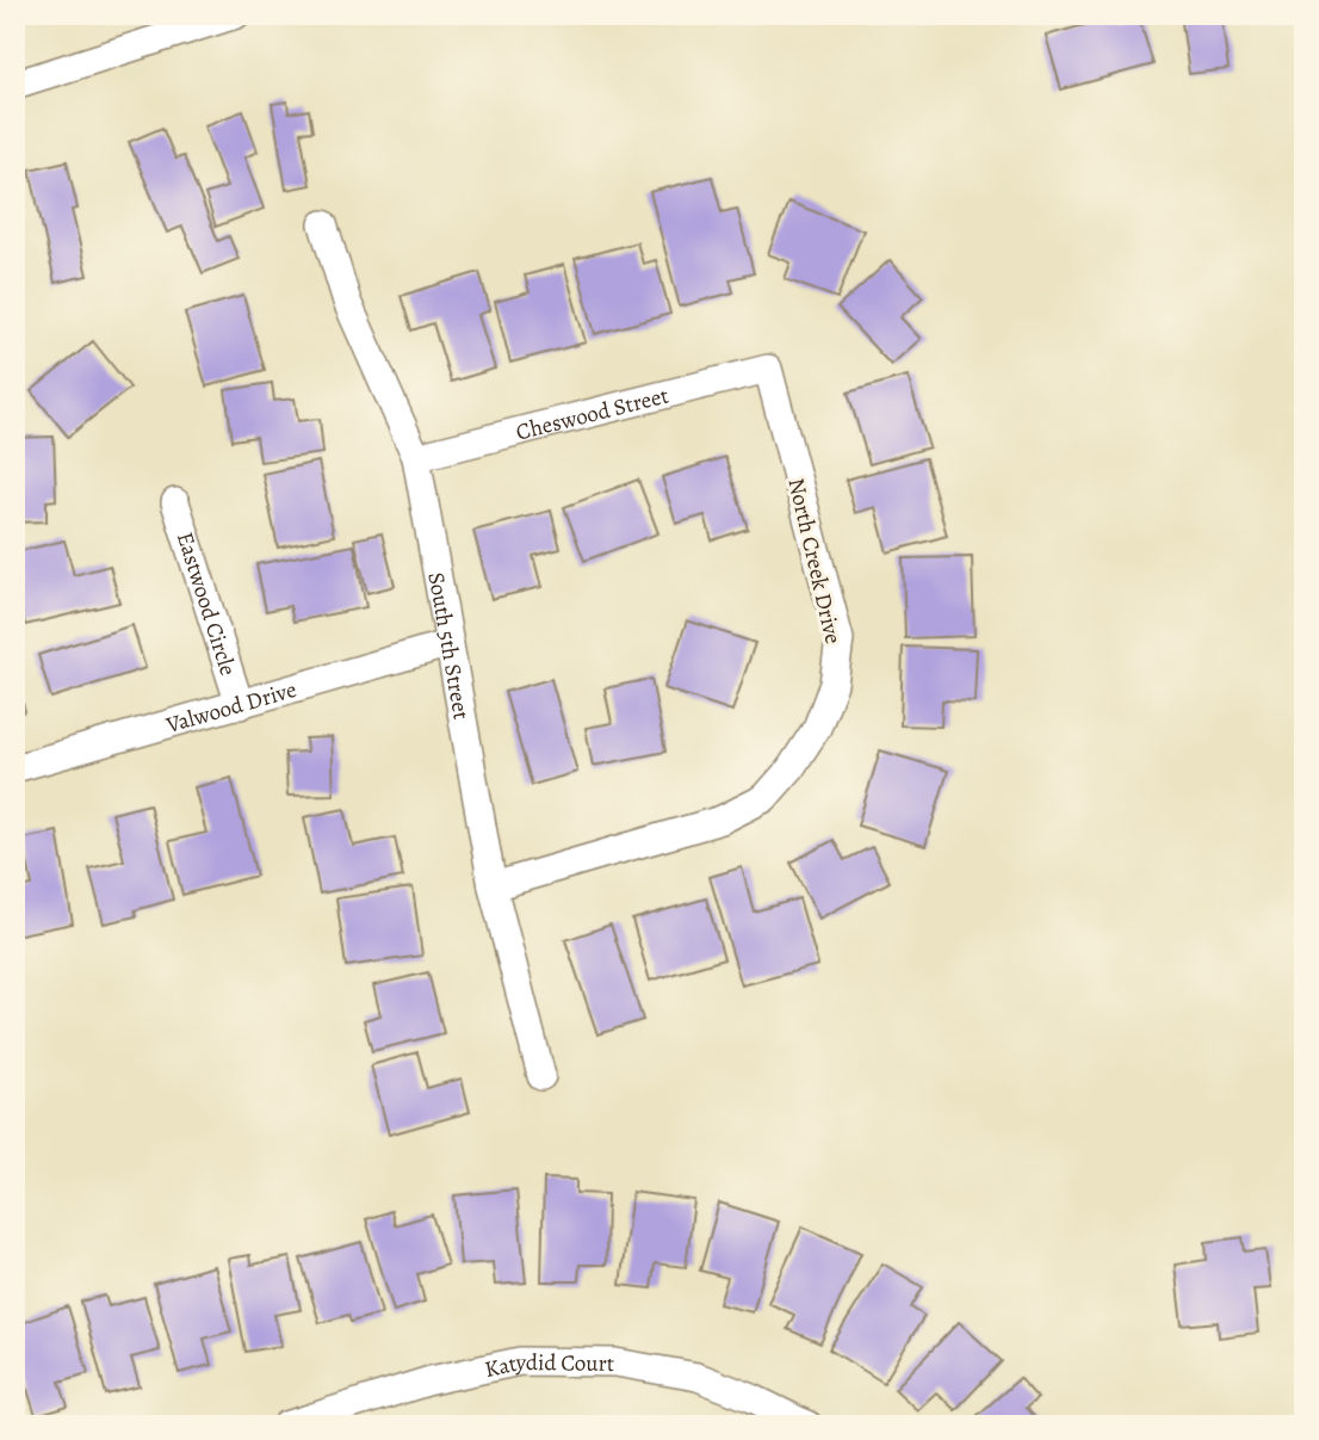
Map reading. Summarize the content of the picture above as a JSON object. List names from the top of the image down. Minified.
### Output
{"streets":{"street":["Cheswood Street","North Creek Drive","Eastwood Circle","South 5th Street","Valwood Drive","Katydid Court"]},"crossings":[["Cheswood Street","North Creek Drive"],["Cheswood Street","South 5th Street"],["North Creek Drive","South 5th Street"],["Eastwood Circle","Valwood Drive"],["South 5th Street","Valwood Drive"]]}
